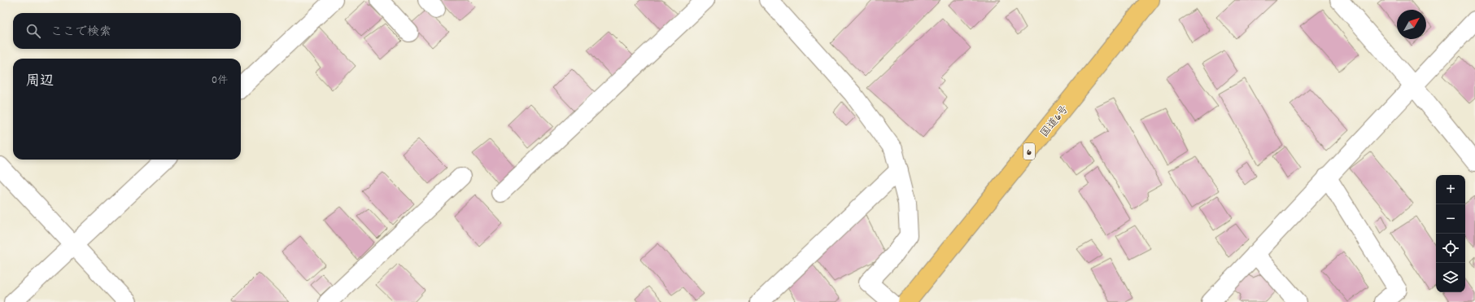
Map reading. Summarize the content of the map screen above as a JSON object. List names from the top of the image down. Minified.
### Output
{"streets":{"highway":["国道6号","6"]},"north":"top right","page":{"search":"ここで検索","heading":["周辺","0件"],"map_buttons":["+","−"]}}
